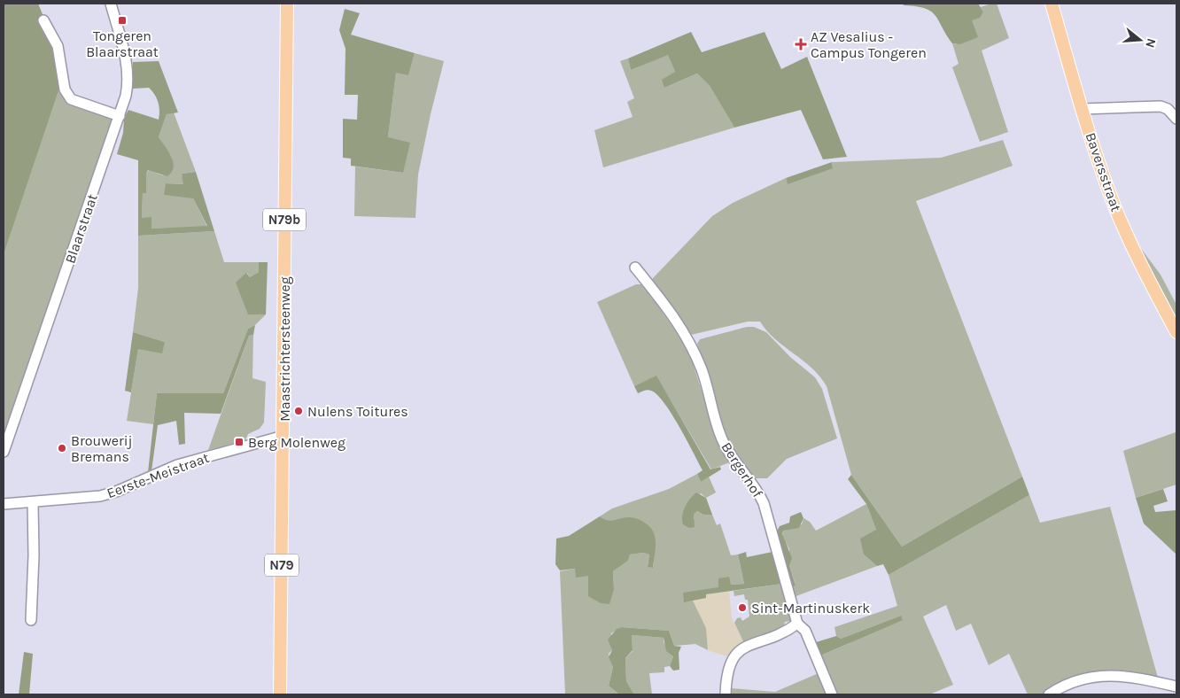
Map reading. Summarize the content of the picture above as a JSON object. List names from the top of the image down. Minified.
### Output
{"streets":{"main road":["Baversstraat","N79b","Maastrichtersteenweg","N79"],"street":["Blaarstraat","Bergerhof","Eerste-Meistraat"]},"crossings":[["Maastrichtersteenweg","Eerste-Meistraat"]],"places":{"transit":["Tongeren Blaarstraat","Berg Molenweg"],"health":["AZ Vesalius - Campus Tongeren"],"other":["Nulens Toitures","Brouwerij Bremans","Sint-Martinuskerk"]},"north":"right"}
